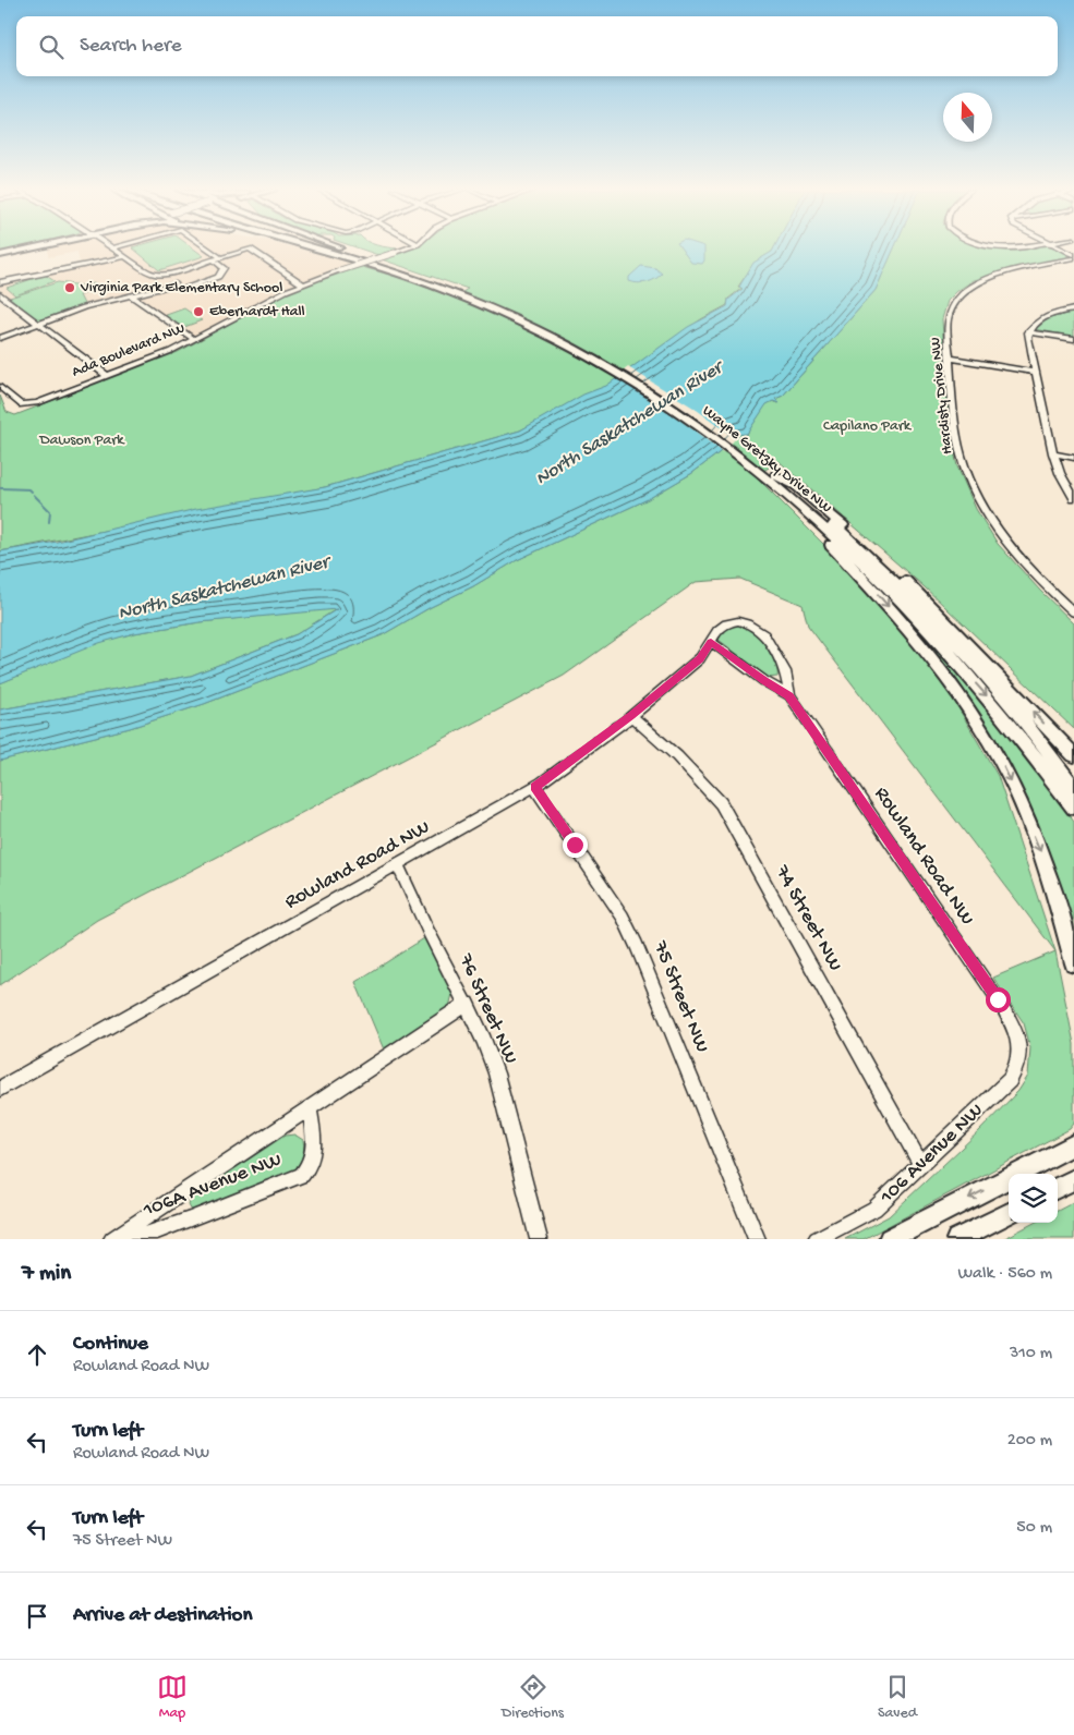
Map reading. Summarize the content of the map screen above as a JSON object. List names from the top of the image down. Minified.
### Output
{"streets":{"main road":["Wayne Gretzky Drive NW","106 Avenue NW"],"street":["Ada Boulevard NW","Hardisty Drive NW","Rowland Road NW","74 Street NW","75 Street NW","76 Street NW","106A Avenue NW"]},"crossings":[["Rowland Road NW","74 Street NW"],["Rowland Road NW","75 Street NW"],["Rowland Road NW","76 Street NW"],["Rowland Road NW","106 Avenue NW"],["74 Street NW","106 Avenue NW"],["76 Street NW","106A Avenue NW"]],"water":["North Saskatchewan River"],"parks":["Capilano Park","Dawson Park"],"places":["Virginia Park Elementary School","Eberhardt Hall"],"north":"top","page":{"search":"Search here","heading":["7 min","Walk · 560 m"],"list":[["Continue","Rowland Road NW","310 m"],["Turn left","Rowland Road NW","200 m"],["Turn left","75 Street NW","50 m"],"Arrive at destination"],"nav":["Map","Directions","Saved"]}}
